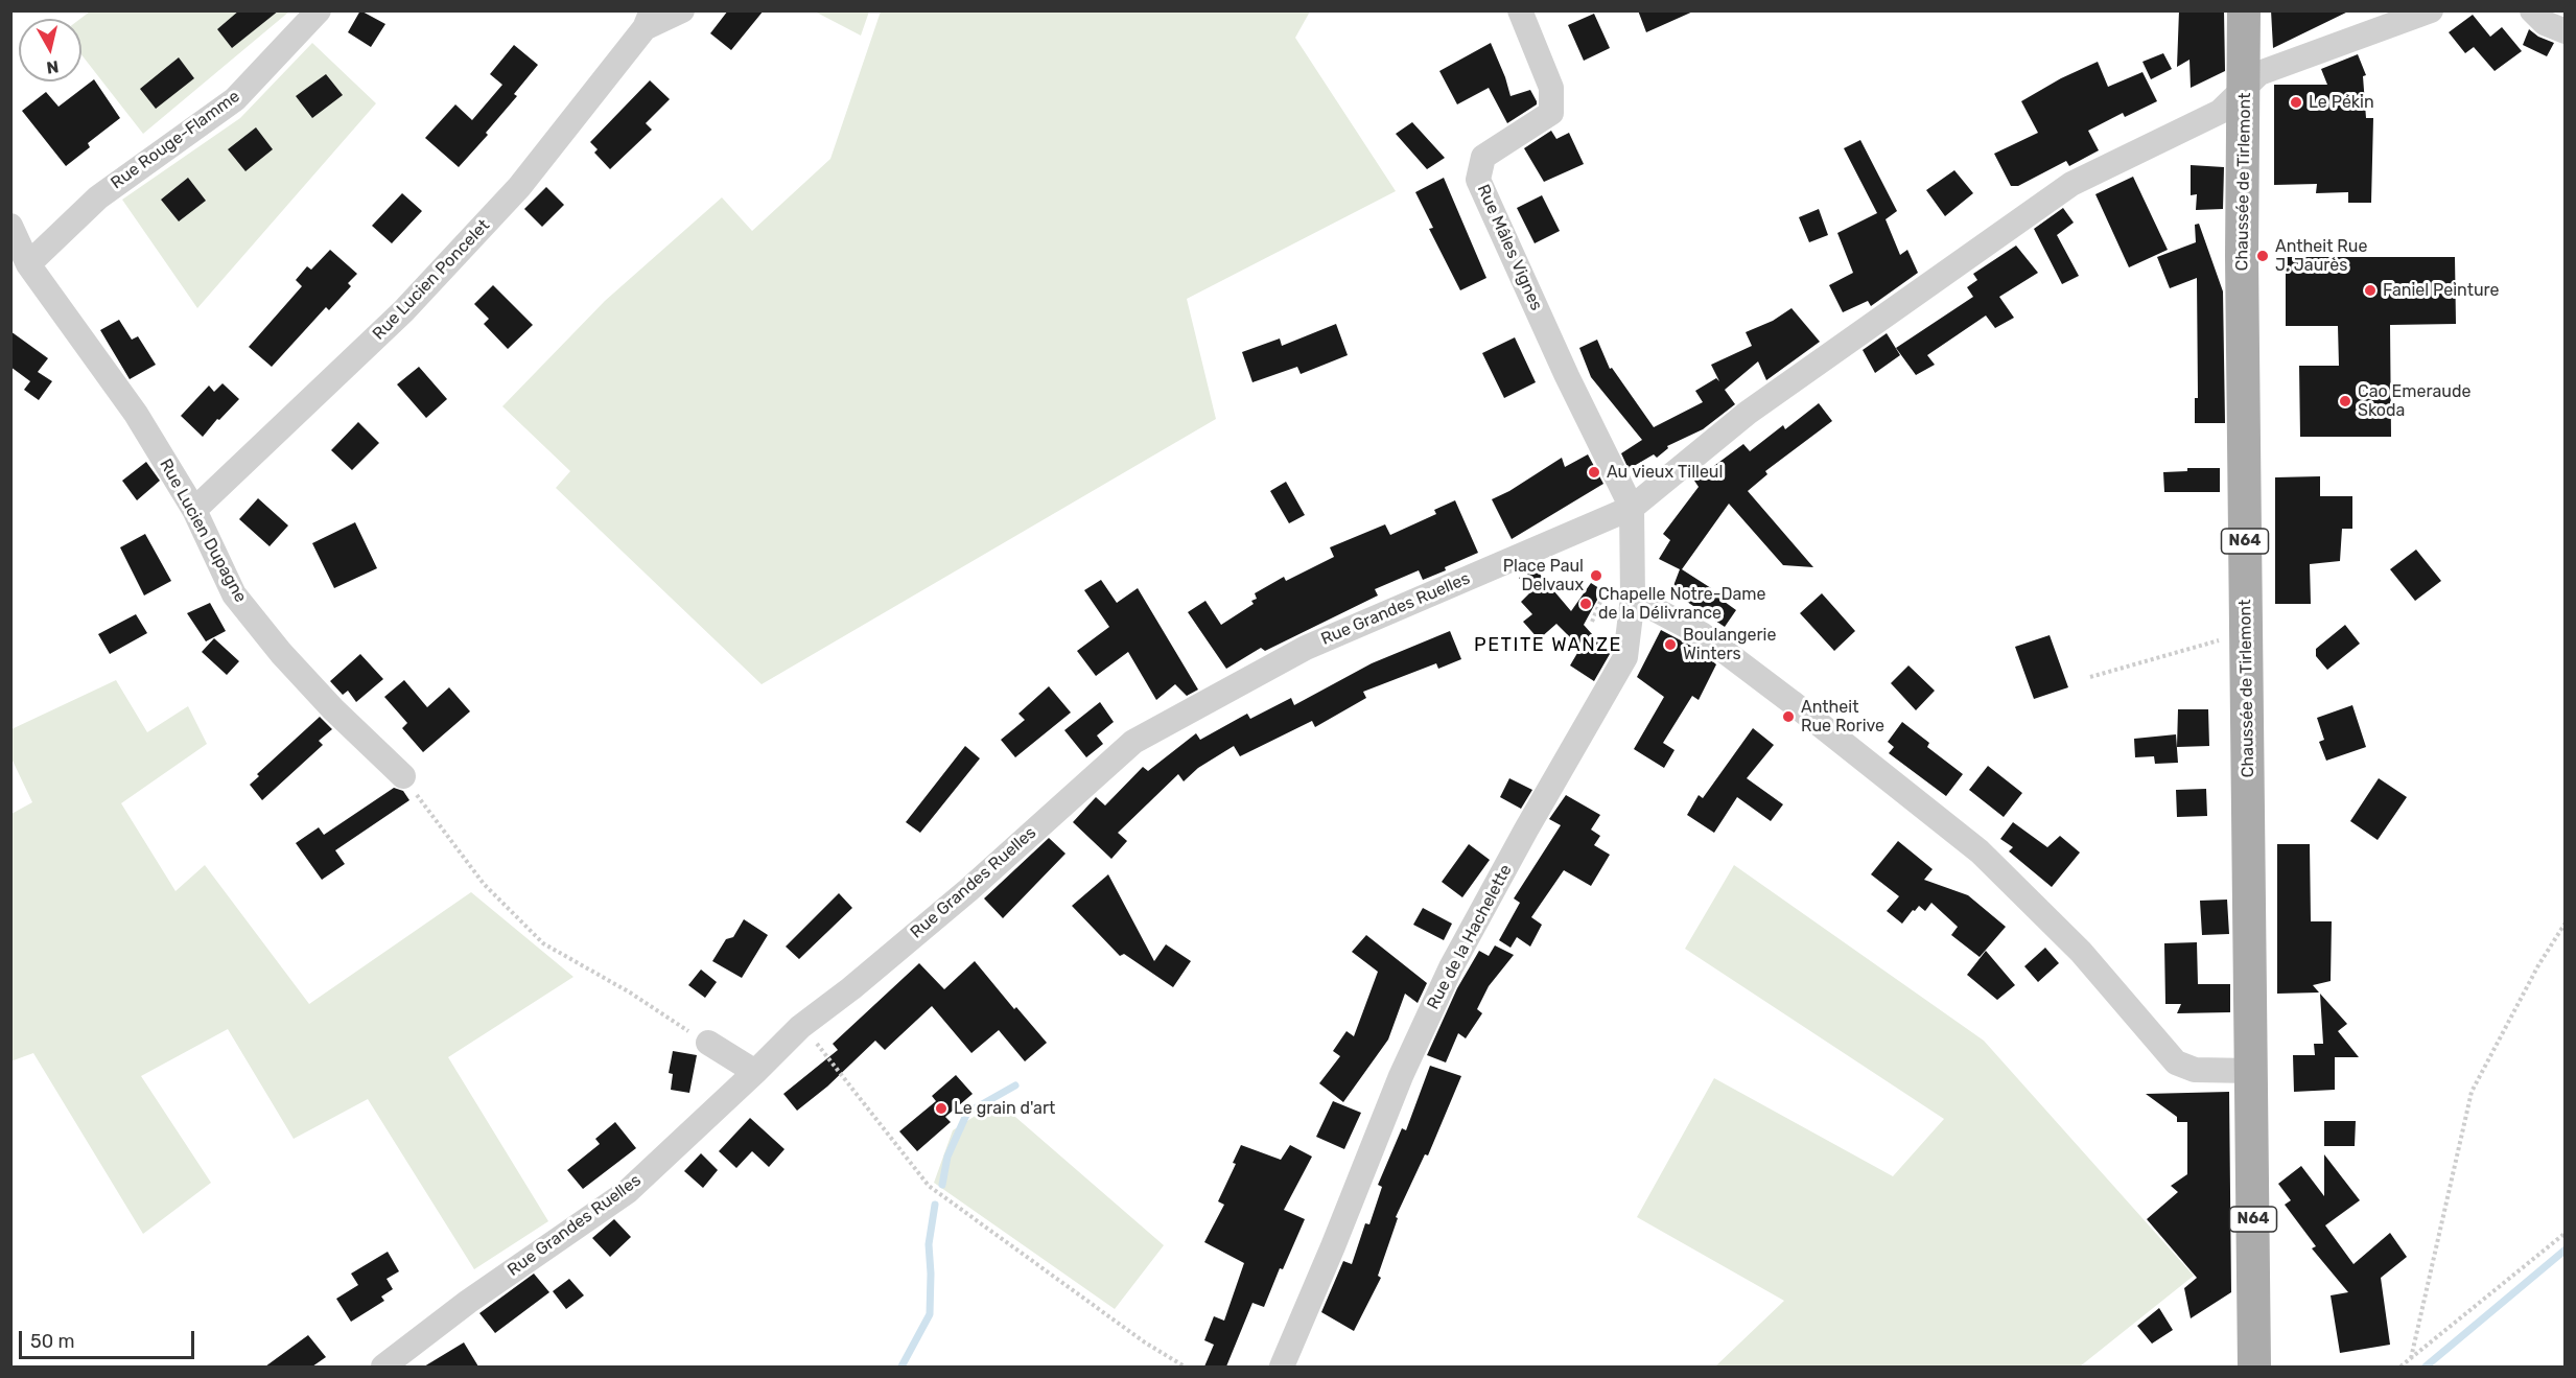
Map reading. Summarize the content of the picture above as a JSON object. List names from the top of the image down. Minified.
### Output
{"streets":{"main road":["Chaussée de Tirlemont","N64"],"street":["Rue Rouge-Flamme","Rue Mâles Vignes","Rue Lucien Poncelet","Rue Lucien Dupagne","Rue Grandes Ruelles","Rue de la Hachelette"]},"crossings":[["Rue Rouge-Flamme","Rue Lucien Dupagne"],["Chaussée de Tirlemont","Rue Grandes Ruelles"],["Rue Mâles Vignes","Rue Grandes Ruelles"],["Rue Mâles Vignes","Rue de la Hachelette"],["Rue Lucien Poncelet","Rue Lucien Dupagne"],["Rue Grandes Ruelles","Rue de la Hachelette"]],"districts":["PETITE WANZE"],"places":["Le Pékin","Antheit Rue J. Jaurès","Faniel Peinture","Cao Emeraude Skoda","Au vieux Tilleul","Place Paul Delvaux","Chapelle Notre-Dame de la Délivrance","Boulangerie Winters","Antheit Rue Rorive","Le grain d'art"],"scale_bar":"50 m","north":"bottom"}
